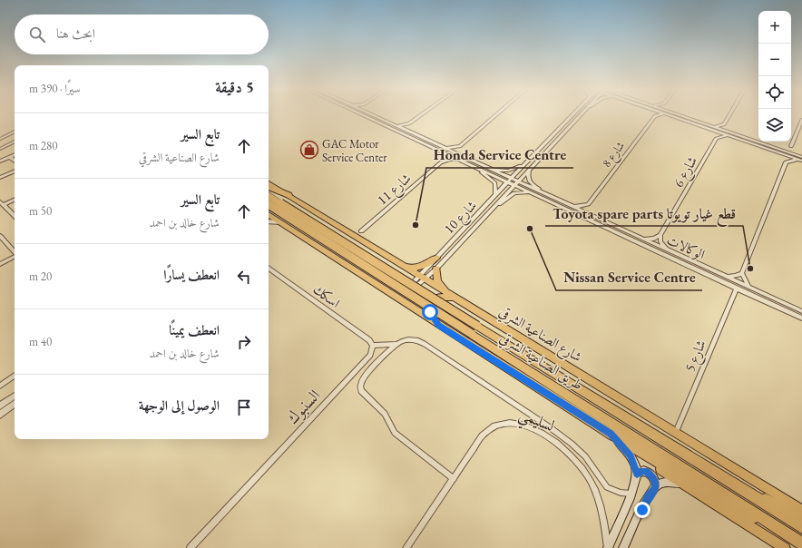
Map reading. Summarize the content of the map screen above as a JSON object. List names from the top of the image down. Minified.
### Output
{"streets":{"highway":["طريق الصناعية الشرقي"],"main road":["شارع الصناعية الشرقي"],"street":["شارع 8","شارع 6","شارع 11","شارع 10","الوكالات","اسكك","شارع 5","السنبوك","لسليمي"]},"crossings":[["شارع 10","الوكالات"],["شارع 10","شارع الصناعية الشرقي"],["الوكالات","شارع 5"],["اسكك","السنبوك"],["شارع الصناعية الشرقي","شارع 5"]],"places":{"shop":["GAC Motor Service Center"],"other":["Honda Service Centre","Nissan Service Centre","Toyota spare parts قطع غيار تويوتا"]},"page":{"map_buttons":["+","−"],"search":"ابحث هنا","heading":["5 دقيقة","سيرًا · 390 m"],"list":[["تابع السير","شارع الصناعية الشرقي","280 m"],["تابع السير","شارع خالد بن احمد","50 m"],["انعطف يسارًا","20 m"],["انعطف يمينًا","شارع خالد بن احمد","40 m"],"الوصول إلى الوجهة"]}}
